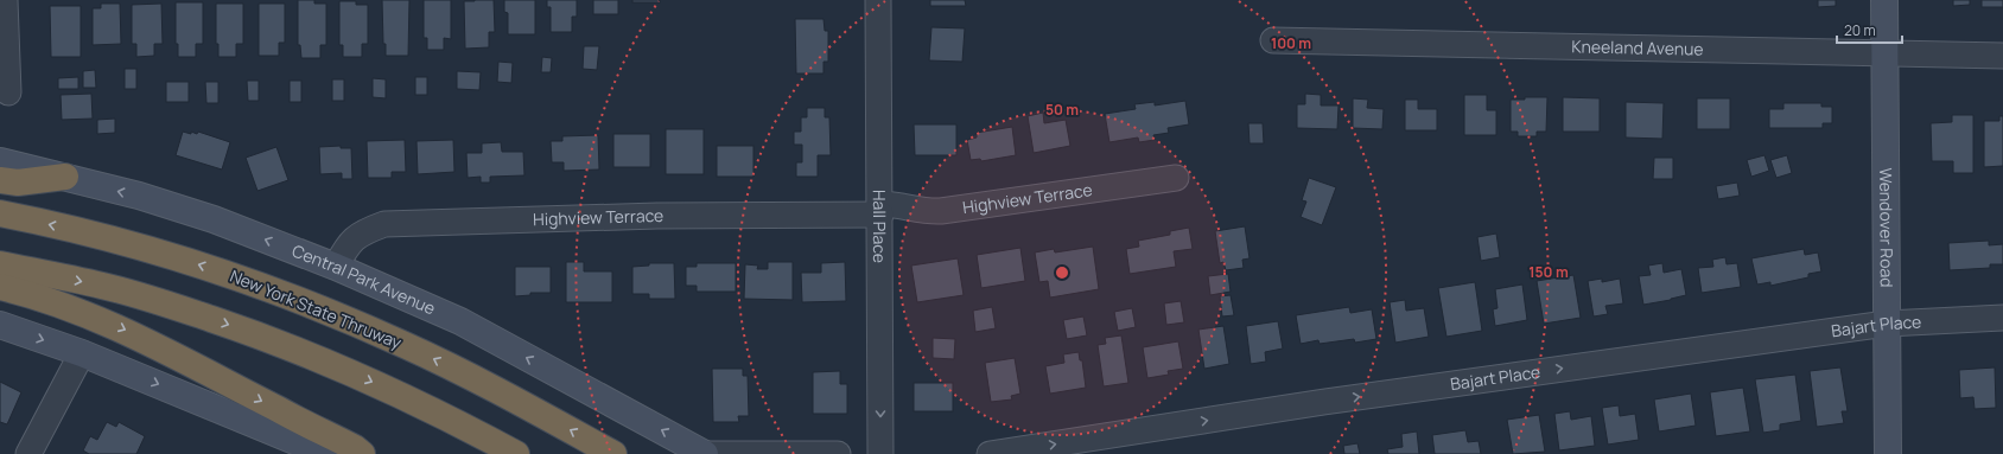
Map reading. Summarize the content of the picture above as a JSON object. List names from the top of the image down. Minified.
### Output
{"streets":{"highway":["New York State Thruway"],"main road":["Wendover Road","Central Park Avenue"],"street":["Kneeland Avenue","Highview Terrace","Hall Place","Bajart Place"]},"crossings":[["Kneeland Avenue","Wendover Road"],["Highview Terrace","Hall Place"],["Highview Terrace","Central Park Avenue"],["Wendover Road","Bajart Place"]],"one_way":["Hall Place","Bajart Place"],"scale_bar":"20 m","rings":["100 m","50 m","150 m"]}
